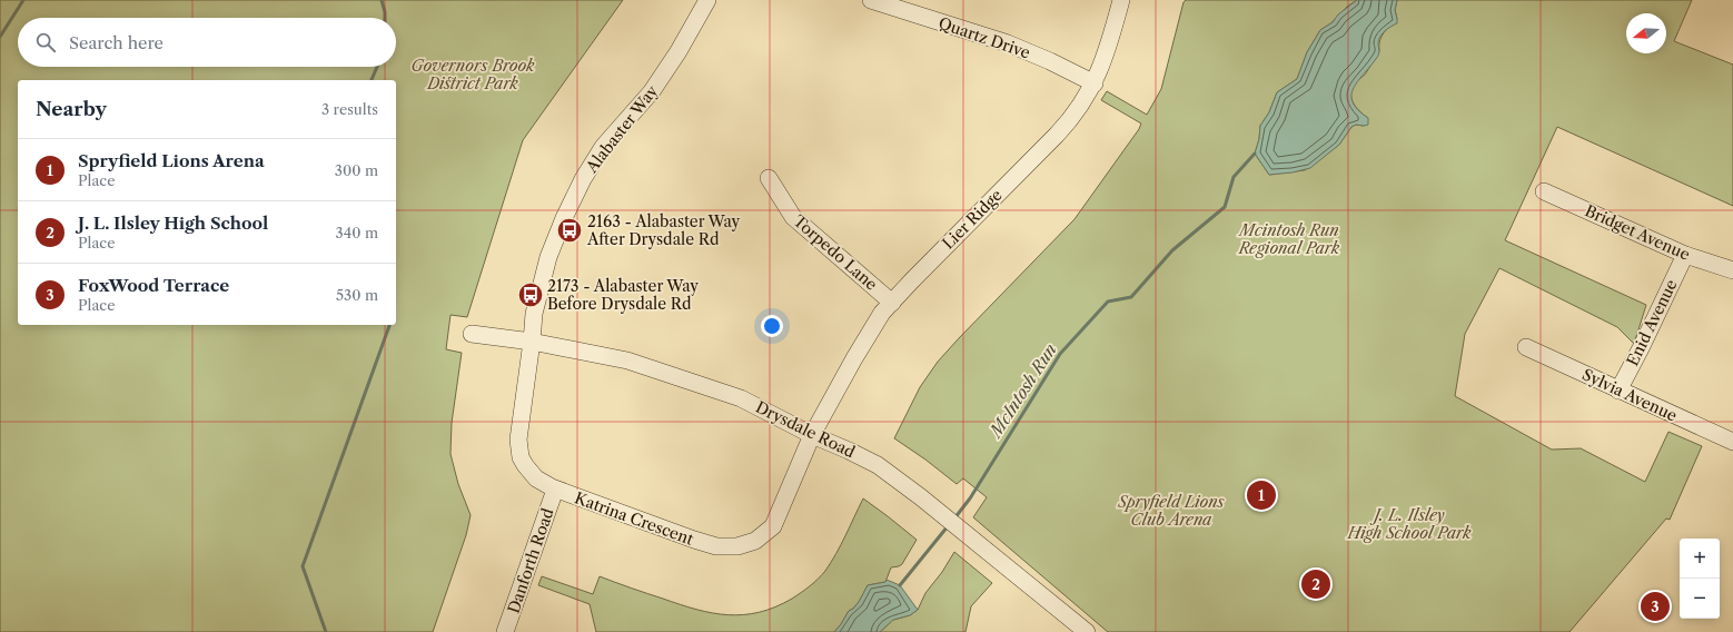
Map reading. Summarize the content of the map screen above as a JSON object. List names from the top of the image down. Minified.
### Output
{"streets":{"street":["Quartz Drive","Alabaster Way","Lier Ridge","Bridget Avenue","Torpedo Lane","Enid Avenue","Sylvia Avenue","Drysdale Road","Katrina Crescent","Danforth Road"]},"crossings":[["Quartz Drive","Lier Ridge"],["Alabaster Way","Drysdale Road"],["Alabaster Way","Katrina Crescent"],["Lier Ridge","Torpedo Lane"],["Lier Ridge","Drysdale Road"],["Lier Ridge","Katrina Crescent"],["Bridget Avenue","Enid Avenue"],["Enid Avenue","Sylvia Avenue"],["Drysdale Road","Katrina Crescent"],["Katrina Crescent","Danforth Road"]],"water":["McIntosh Run"],"parks":["Governors Brook District Park","Mcintosh Run Regional Park","Spryfield Lions Club Arena","J. L. Ilsley High School Park"],"places":{"bus stop":["2163 - Alabaster Way After Drysdale Rd","2173 - Alabaster Way Before Drysdale Rd"]},"north":"left","page":{"search":"Search here","heading":["Nearby","3 results"],"list":[{"mark":"1","name":"Spryfield Lions Arena","note":"Place","value":"300 m"},{"mark":"2","name":"J. L. Ilsley High School","note":"Place","value":"340 m"},{"mark":"3","name":"FoxWood Terrace","note":"Place","value":"530 m"}],"pins":["1","2","3"],"map_buttons":["+","−"]}}
